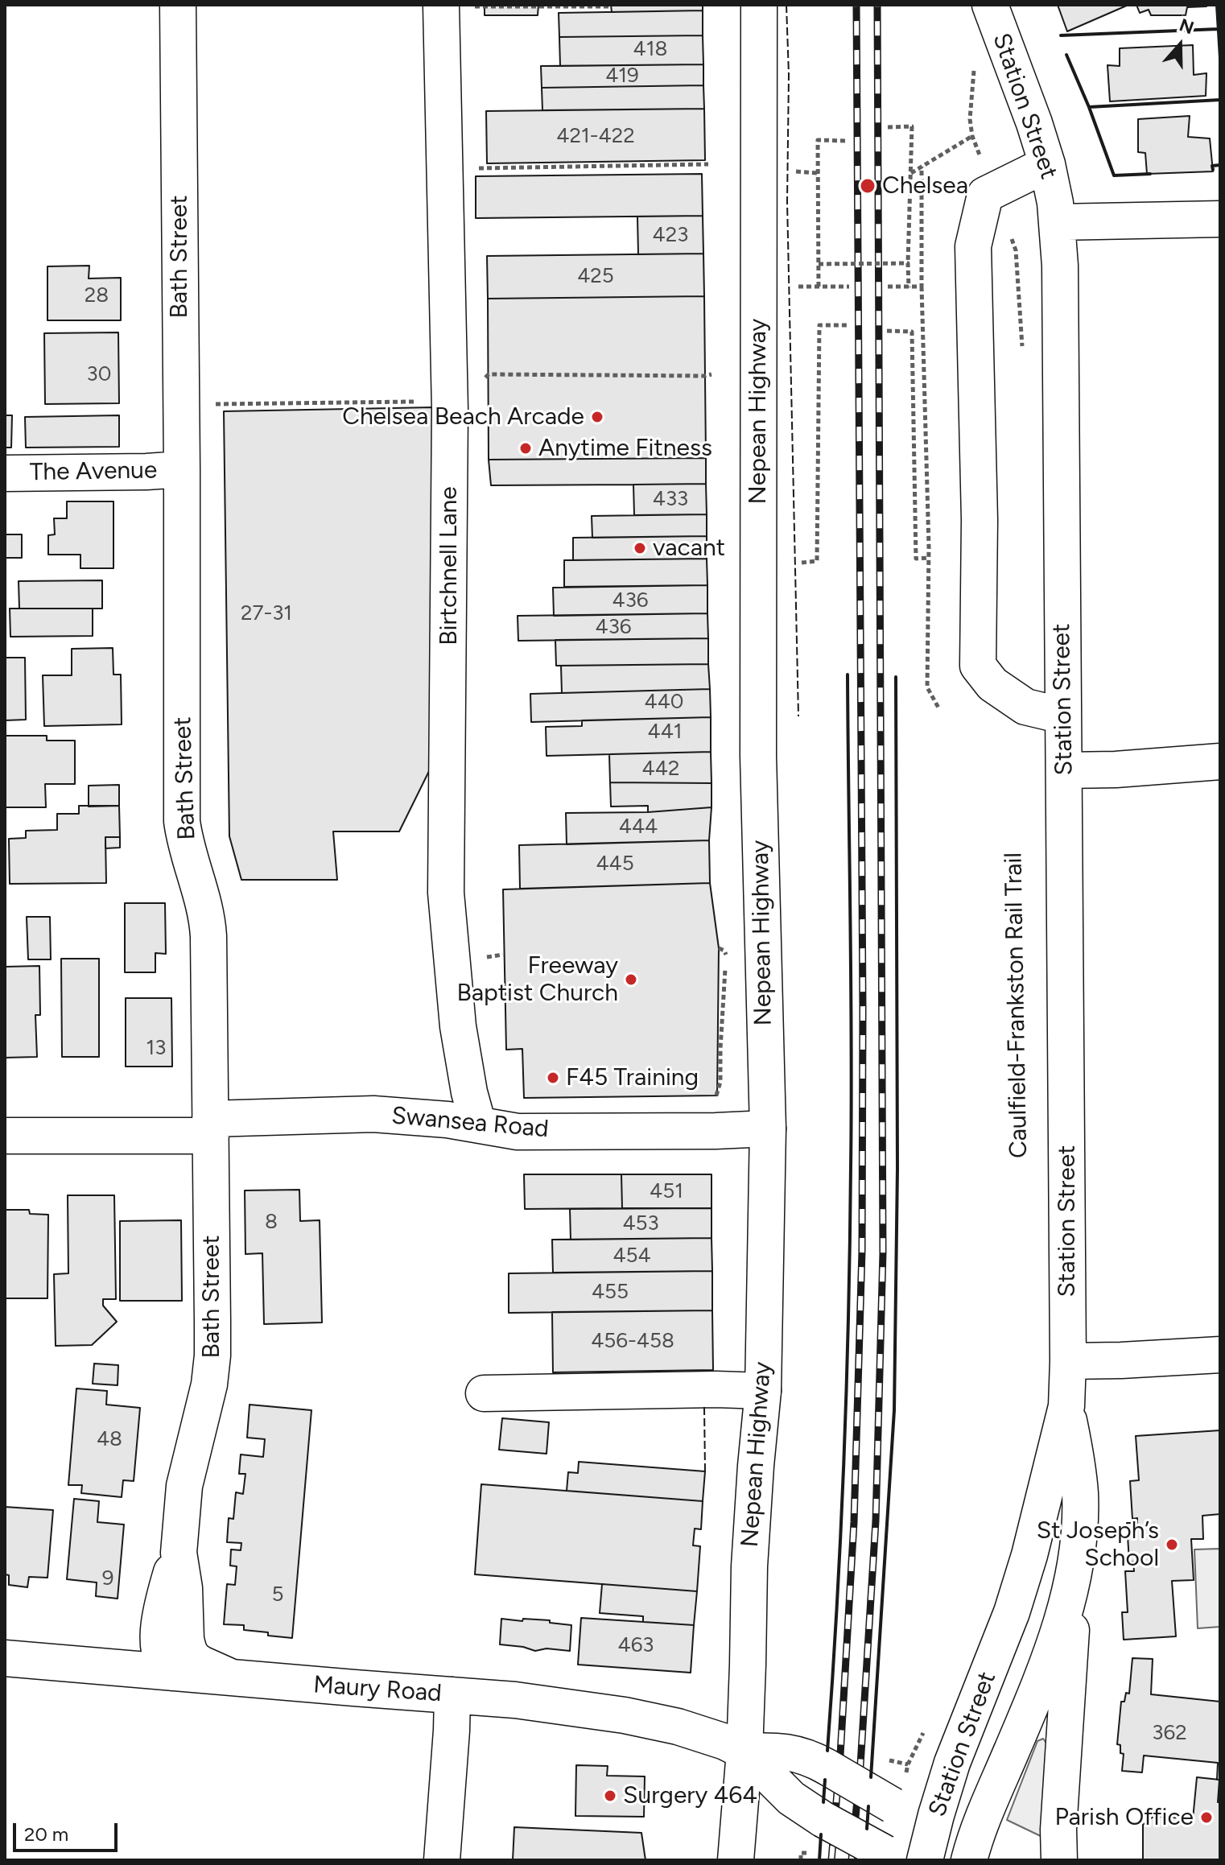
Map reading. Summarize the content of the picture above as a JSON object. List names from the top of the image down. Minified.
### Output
{"streets":{"main road":["Station Street","Bath Street","Nepean Highway","The Avenue","Birtchnell Lane","Swansea Road","Maury Road"]},"crossings":[["Bath Street","The Avenue"],["Bath Street","Swansea Road"],["Bath Street","Maury Road"],["Nepean Highway","Swansea Road"],["Nepean Highway","Maury Road"],["Birtchnell Lane","Swansea Road"]],"places":["Chelsea","Chelsea Beach Arcade","Anytime Fitness","vacant","Freeway Baptist Church","F45 Training","St Joseph’s School","Surgery 464","Parish Office"],"house_numbers":["418","419","421-422","423","425","28","30","433","436","27-31","436","440","441","442","444","445","13","451","8","453","454","455","456-458","48","9","5","463","362"],"scale_bar":"20 m","north":"top"}
